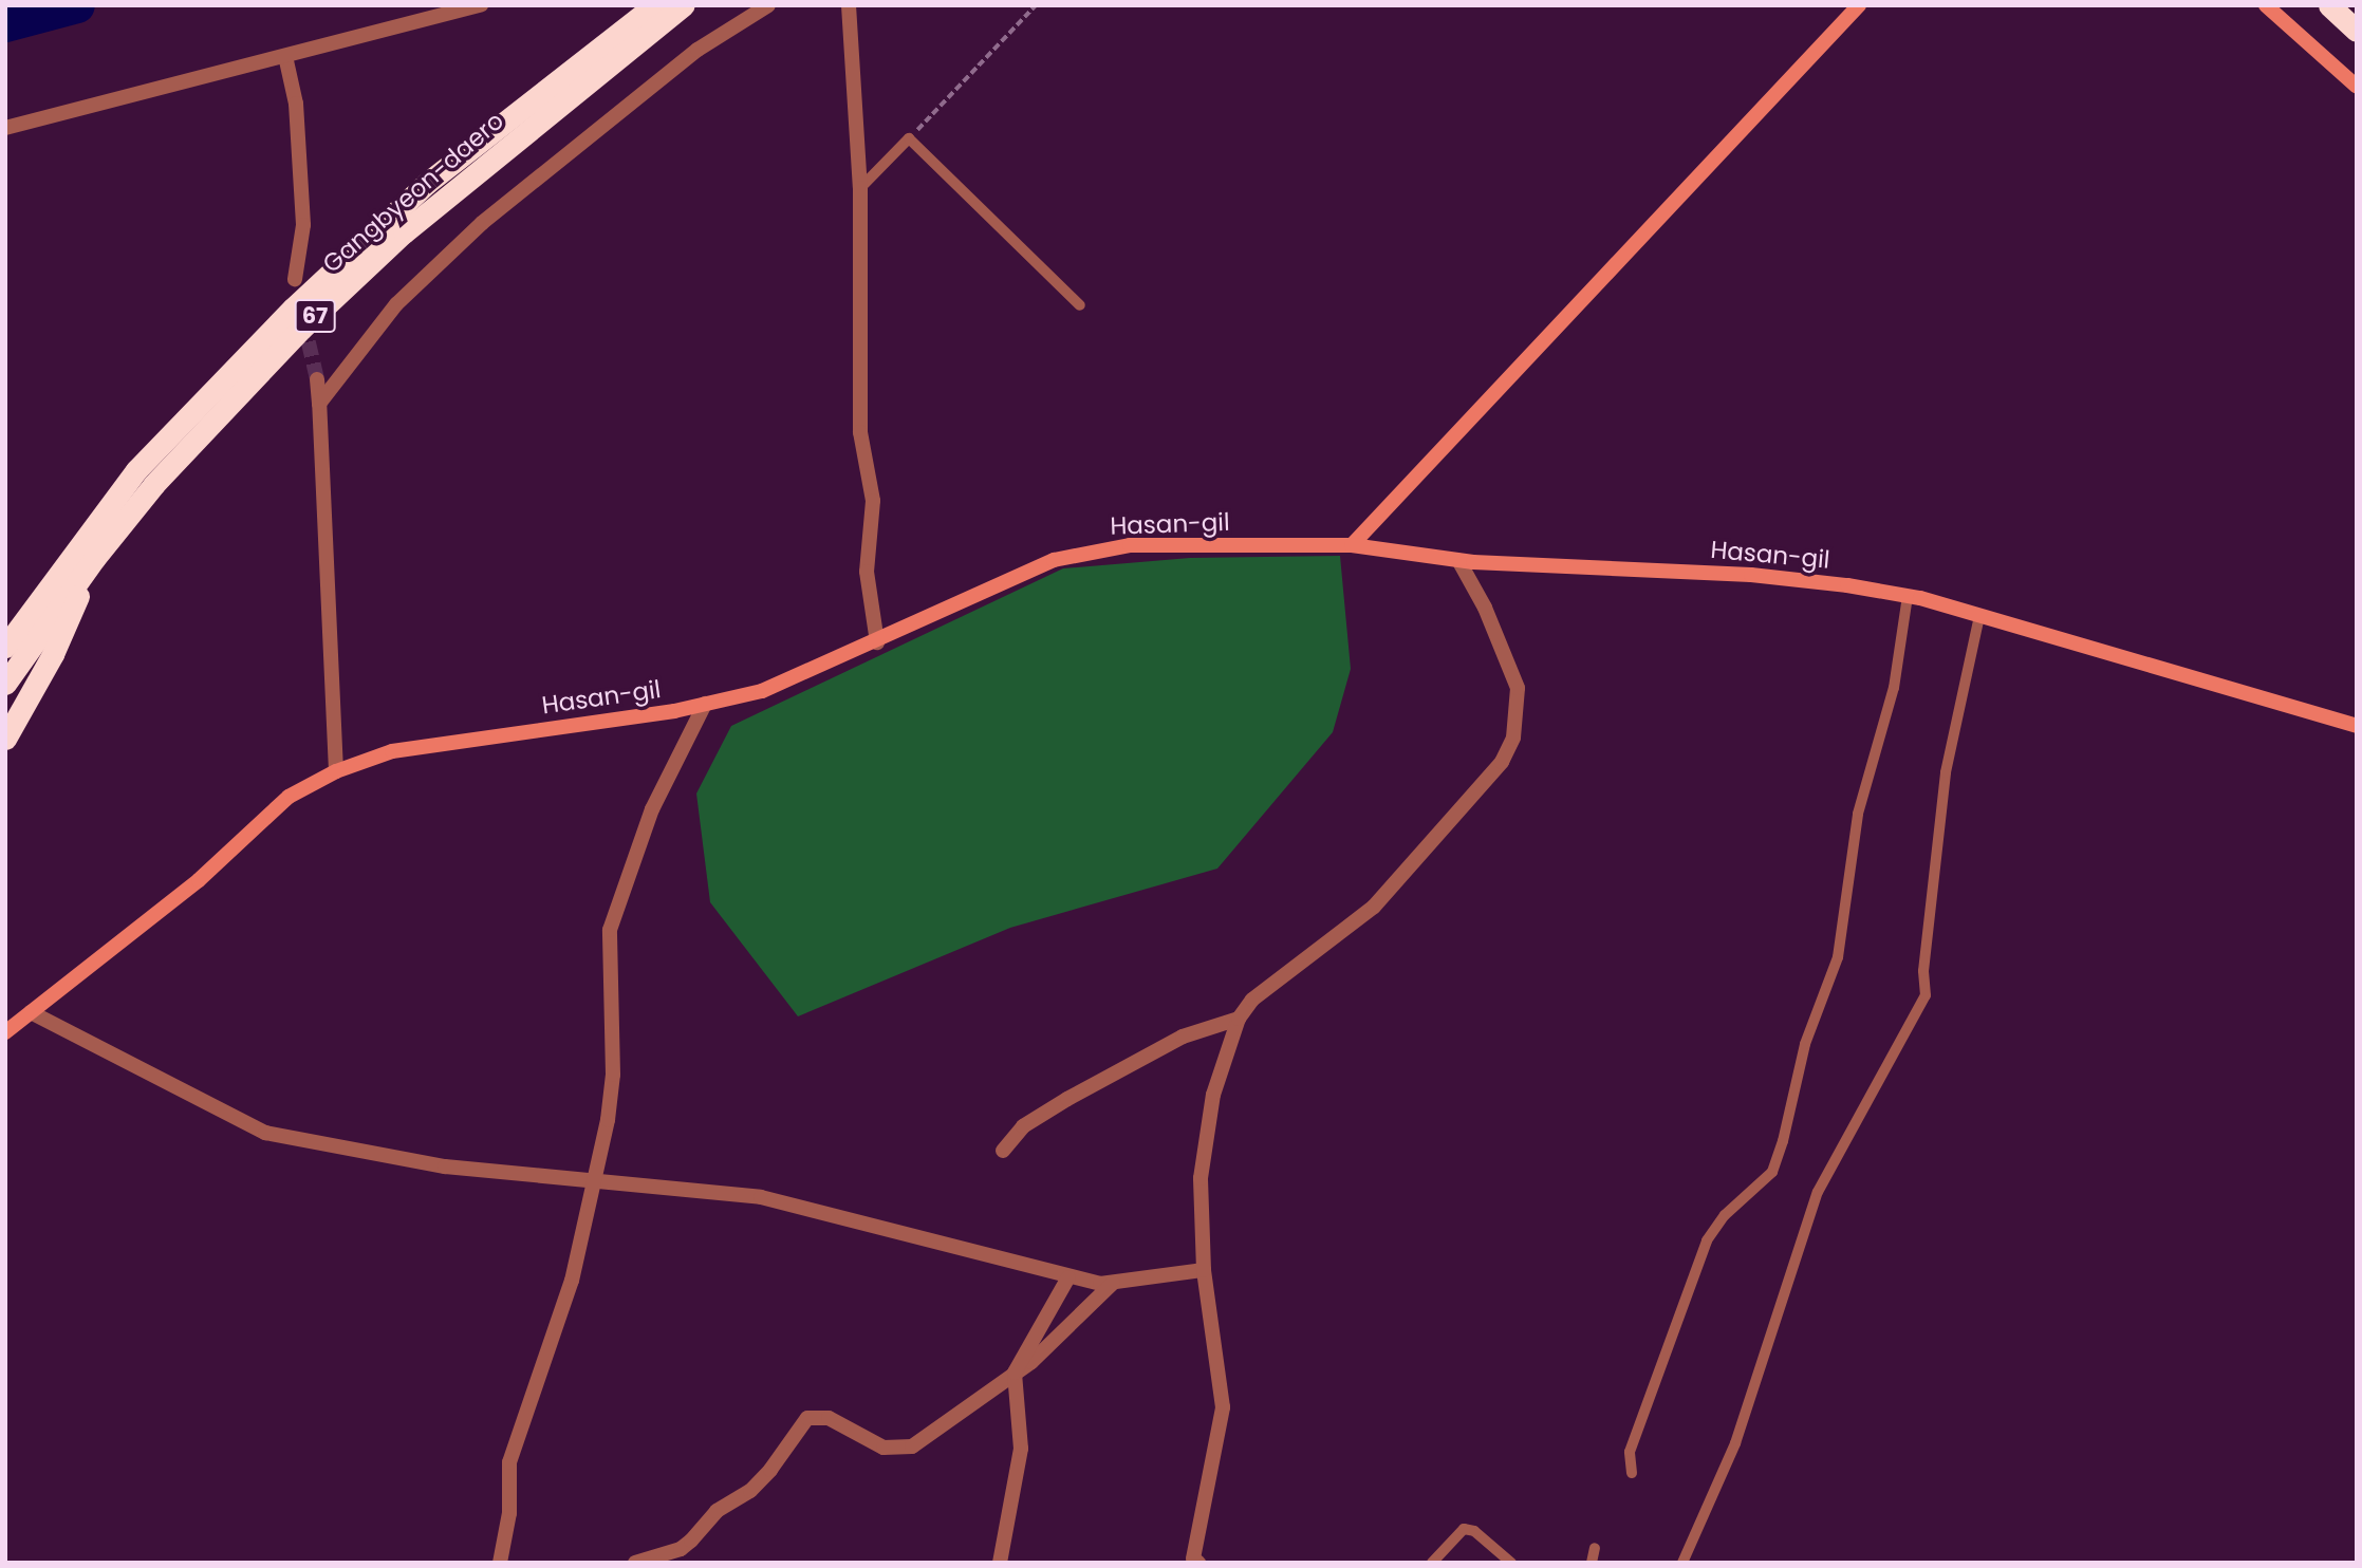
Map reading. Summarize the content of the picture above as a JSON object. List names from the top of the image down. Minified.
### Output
{"streets":{"highway":["Gangbyeon-daero","67"],"street":["Hasan-gil"]}}
